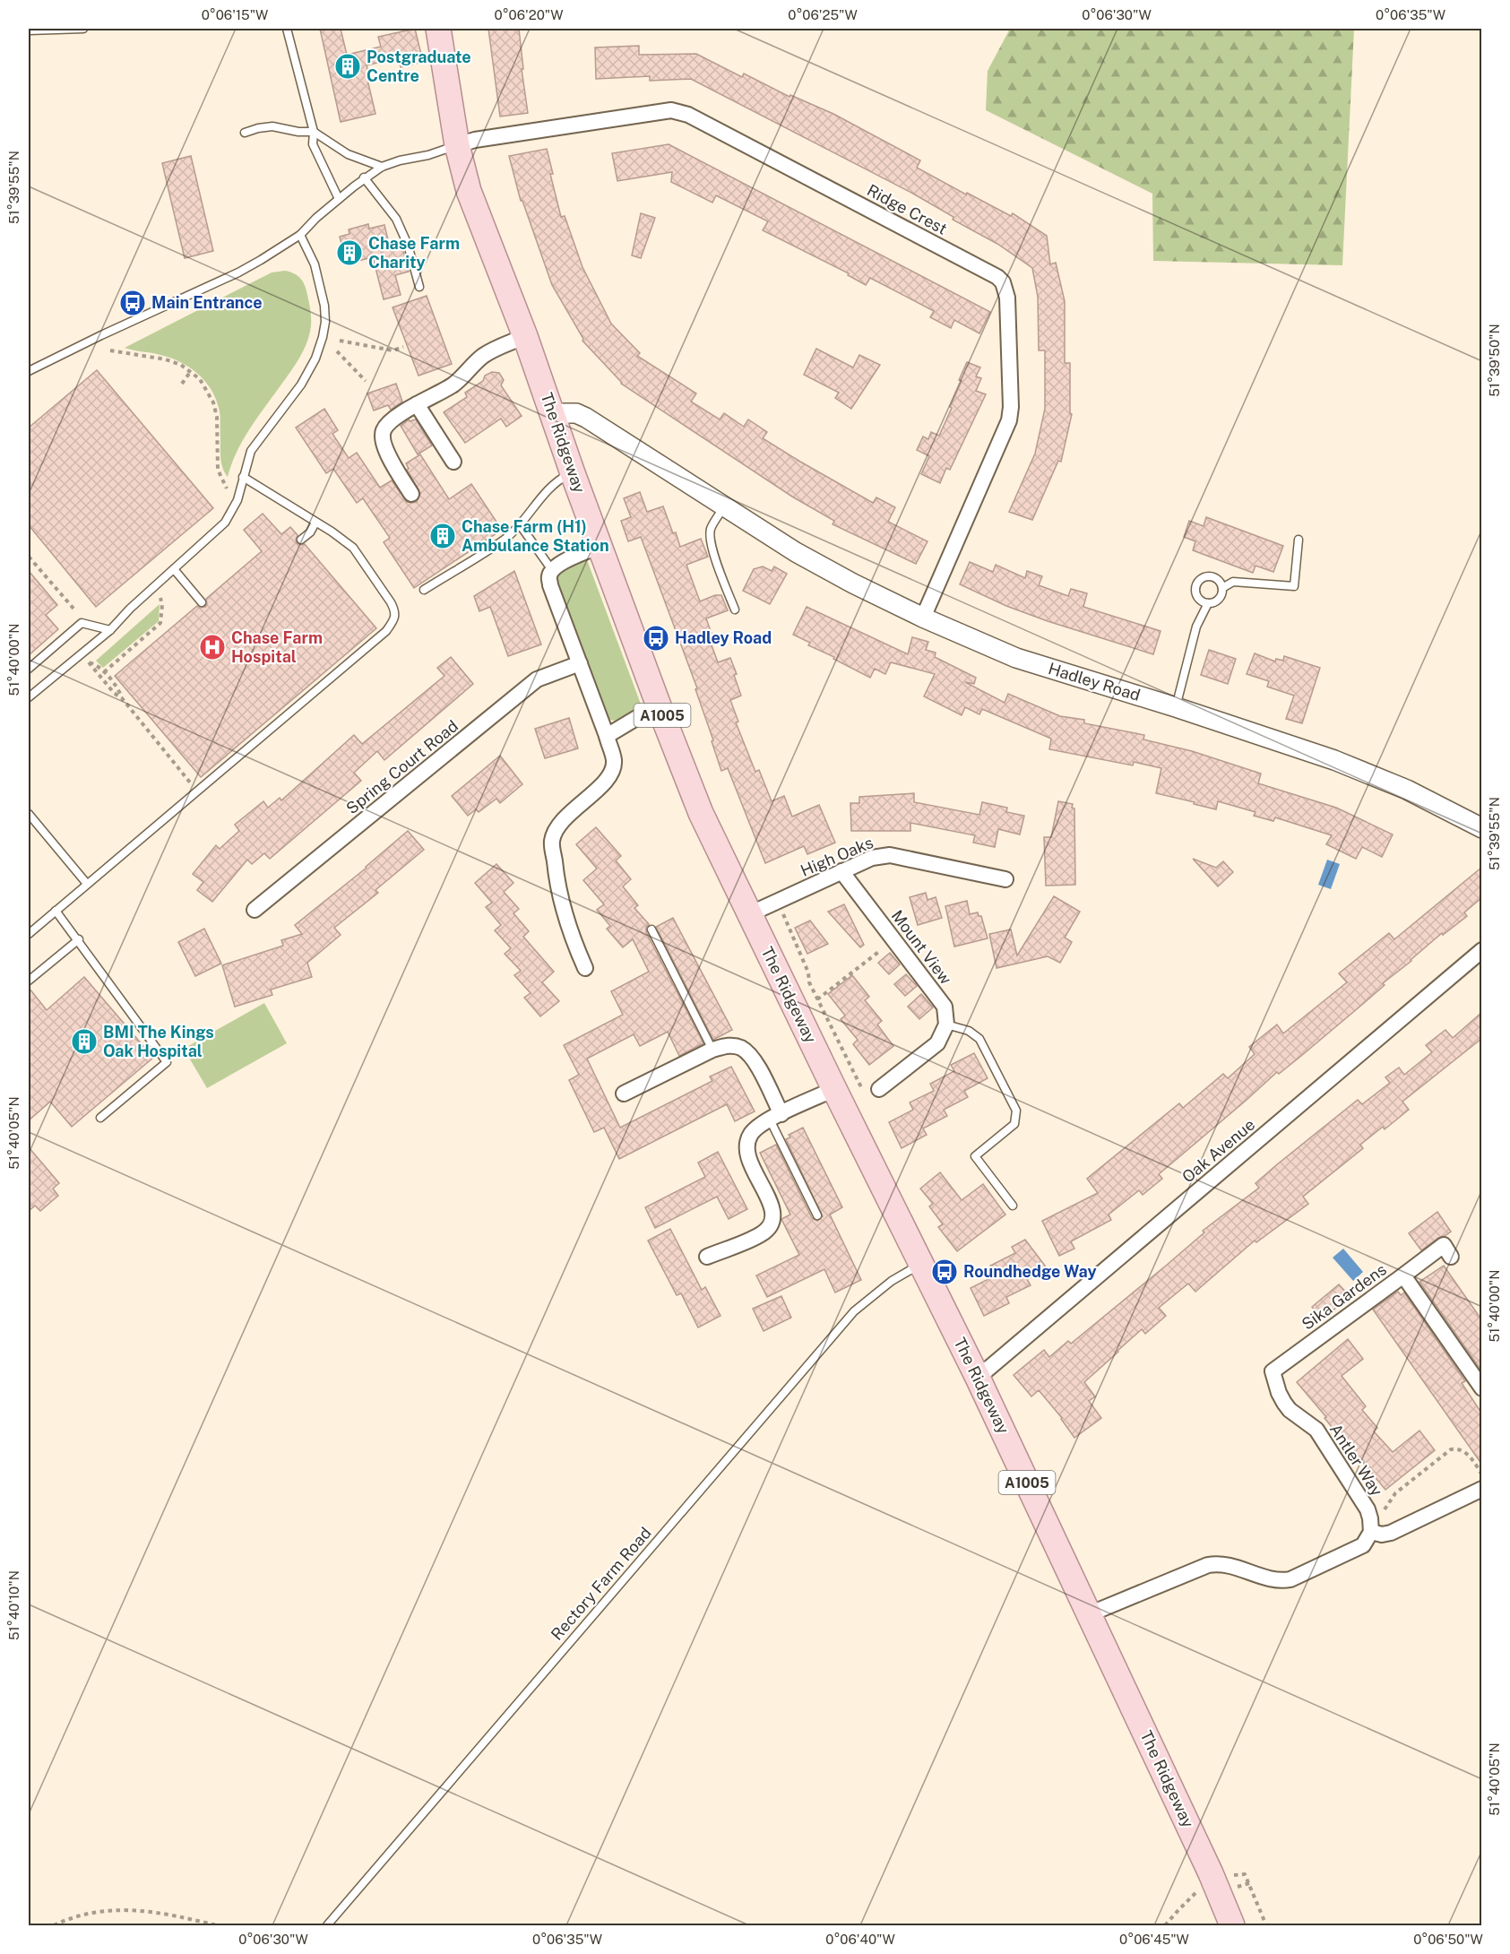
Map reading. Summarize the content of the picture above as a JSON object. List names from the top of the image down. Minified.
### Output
{"streets":{"main road":["The Ridgeway","A1005"],"street":["Ridge Crest","Hadley Road","Spring Court Road","High Oaks","Mount View","Oak Avenue","Sika Gardens","Antler Way"],"lane":["Rectory Farm Road"]},"crossings":[["Ridge Crest","The Ridgeway"],["Ridge Crest","Hadley Road"],["The Ridgeway","Hadley Road"],["The Ridgeway","High Oaks"],["The Ridgeway","Oak Avenue"],["The Ridgeway","Rectory Farm Road"],["High Oaks","Mount View"],["Sika Gardens","Antler Way"]],"places":{"building":["Postgraduate Centre","Chase Farm Charity","Chase Farm (H1) Ambulance Station","BMI The Kings Oak Hospital"],"bus stop":["Main Entrance","Hadley Road","Roundhedge Way"],"hospital":["Chase Farm Hospital"]},"coordinates":["0°06'15\"W","0°06'20\"W","0°06'25\"W","0°06'30\"W","0°06'35\"W","51°39'55\"N","51°39'50\"N","51°40'00\"N","51°40'05\"N","51°40'10\"N","0°06'40\"W","0°06'45\"W","0°06'50\"W"]}
